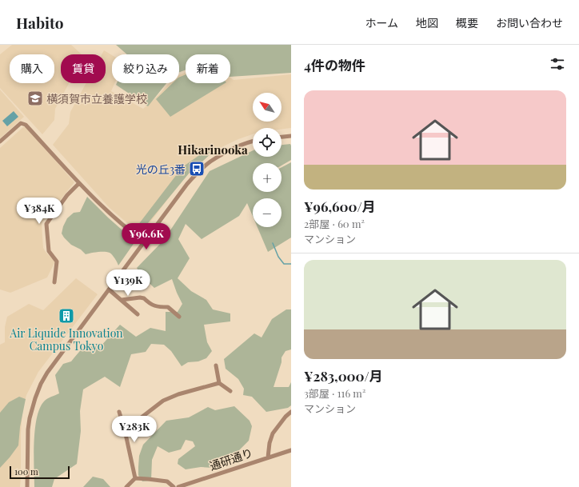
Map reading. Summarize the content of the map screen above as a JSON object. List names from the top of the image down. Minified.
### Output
{"streets":{"street":["通研通り"]},"districts":["Hikarinooka"],"places":{"school or university":["横須賀市立養護学校"],"bus stop":["光の丘3番"],"building":["Air Liquide Innovation Campus Tokyo"]},"scale_bar":"100 m","north":"top left","page":{"header":"Habito","nav":["ホーム","地図","概要","お問い合わせ"],"heading":"4件の物件","chip":["購入","賃貸","絞り込み","新着"],"list":[{"name":"¥96,600/月","note":"2部屋 · 60 m² · マンション"},{"name":"¥283,000/月","note":"3部屋 · 116 m² · マンション"}],"map_buttons":["+","−"],"price":["¥384K","¥96.6K","¥139K","¥283K"],"scale":"100 m"}}
